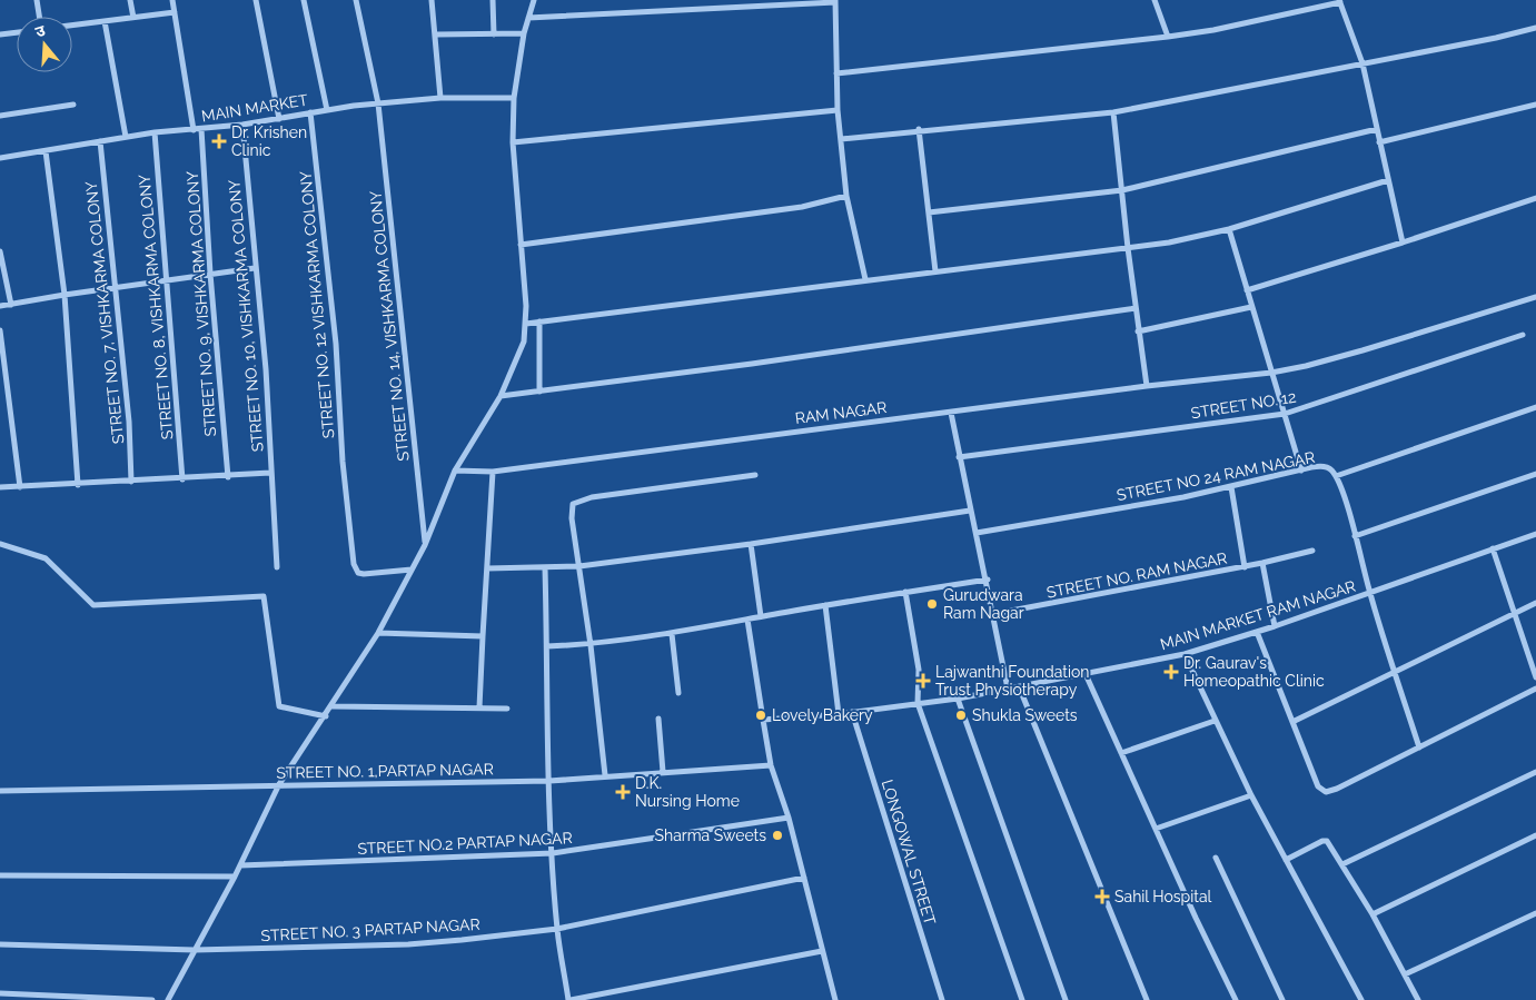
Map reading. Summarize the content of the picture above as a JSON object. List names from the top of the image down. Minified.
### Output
{"streets":{"street":["MAIN MARKET","STREET NO. 9, VISHKARMA COLONY","STREET NO. 12 VISHKARMA COLONY","STREET NO. 8, VISHKARMA COLONY","STREET NO. 7, VISHKARMA COLONY","STREET NO. 10, VISHKARMA COLONY","STREET NO. 14, VISHKARMA COLONY","STREET NO. 12","RAM NAGAR","STREET NO 24 RAM NAGAR","STREET NO. RAM NAGAR","MAIN MARKET RAM NAGAR","STREET NO. 1,PARTAP NAGAR","STREET NO.2 PARTAP NAGAR","LONGOWAL STREET","STREET NO. 3 PARTAP NAGAR"]},"crossings":[["MAIN MARKET","STREET NO. 9, VISHKARMA COLONY"],["MAIN MARKET","STREET NO. 12 VISHKARMA COLONY"],["MAIN MARKET","STREET NO. 8, VISHKARMA COLONY"],["MAIN MARKET","STREET NO. 7, VISHKARMA COLONY"],["MAIN MARKET","STREET NO. 10, VISHKARMA COLONY"],["MAIN MARKET","STREET NO. 14, VISHKARMA COLONY"],["STREET NO 24 RAM NAGAR","MAIN MARKET RAM NAGAR"],["MAIN MARKET RAM NAGAR","LONGOWAL STREET"]],"places":{"health":["Dr. Krishen Clinic","Dr. Gaurav's Homeopathic Clinic","Lajwanthi Foundation Trust Physiotherapy","D.K. Nursing Home","Sahil Hospital"],"other":["Gurudwara Ram Nagar","Lovely Bakery","Shukla Sweets","Sharma Sweets"]},"north":"top"}
